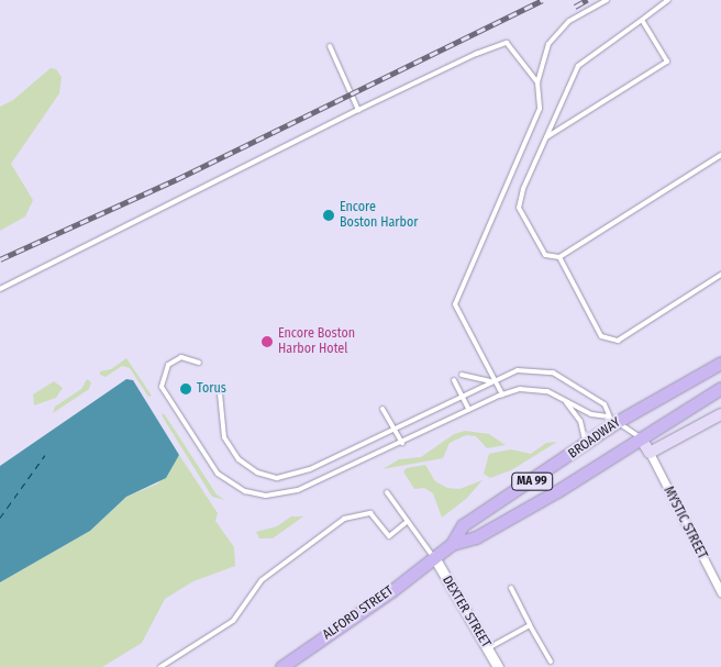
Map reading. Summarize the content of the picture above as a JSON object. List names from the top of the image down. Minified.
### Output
{"streets":{"main road":["BROADWAY","MA 99","ALFORD STREET"],"street":["MYSTIC STREET","DEXTER STREET"]},"crossings":[["BROADWAY","DEXTER STREET"],["BROADWAY","ALFORD STREET"],["DEXTER STREET","ALFORD STREET"]],"places":["Encore Boston Harbor","Encore Boston Harbor Hotel","Torus"]}
